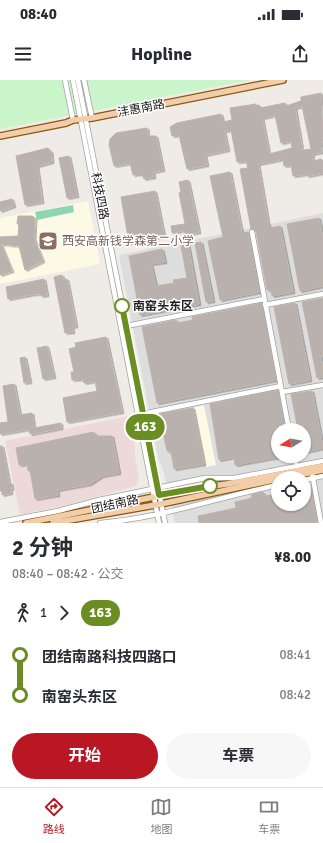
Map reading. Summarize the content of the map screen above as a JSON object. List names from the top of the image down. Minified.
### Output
{"streets":{"main road":["沣惠南路","团结南路"],"street":["科技四路"]},"crossings":[["沣惠南路","科技四路"],["科技四路","团结南路"]],"places":{"school or university":["西安高新钱学森第二小学"],"other":["南窑头东区"]},"lines":["bus line 163"],"north":"left","page":{"status":"08:40","header":"Hopline","on_map":"163","heading":["2 分钟","08:40 – 08:42 · 公交","¥8.00"],"legs":["1","163"],"list":[{"name":"团结南路科技四路口","value":"08:41"},{"name":"南窑头东区","value":"08:42"}],"buttons":["开始","车票"],"tabs":["路线","地图","车票"]}}
